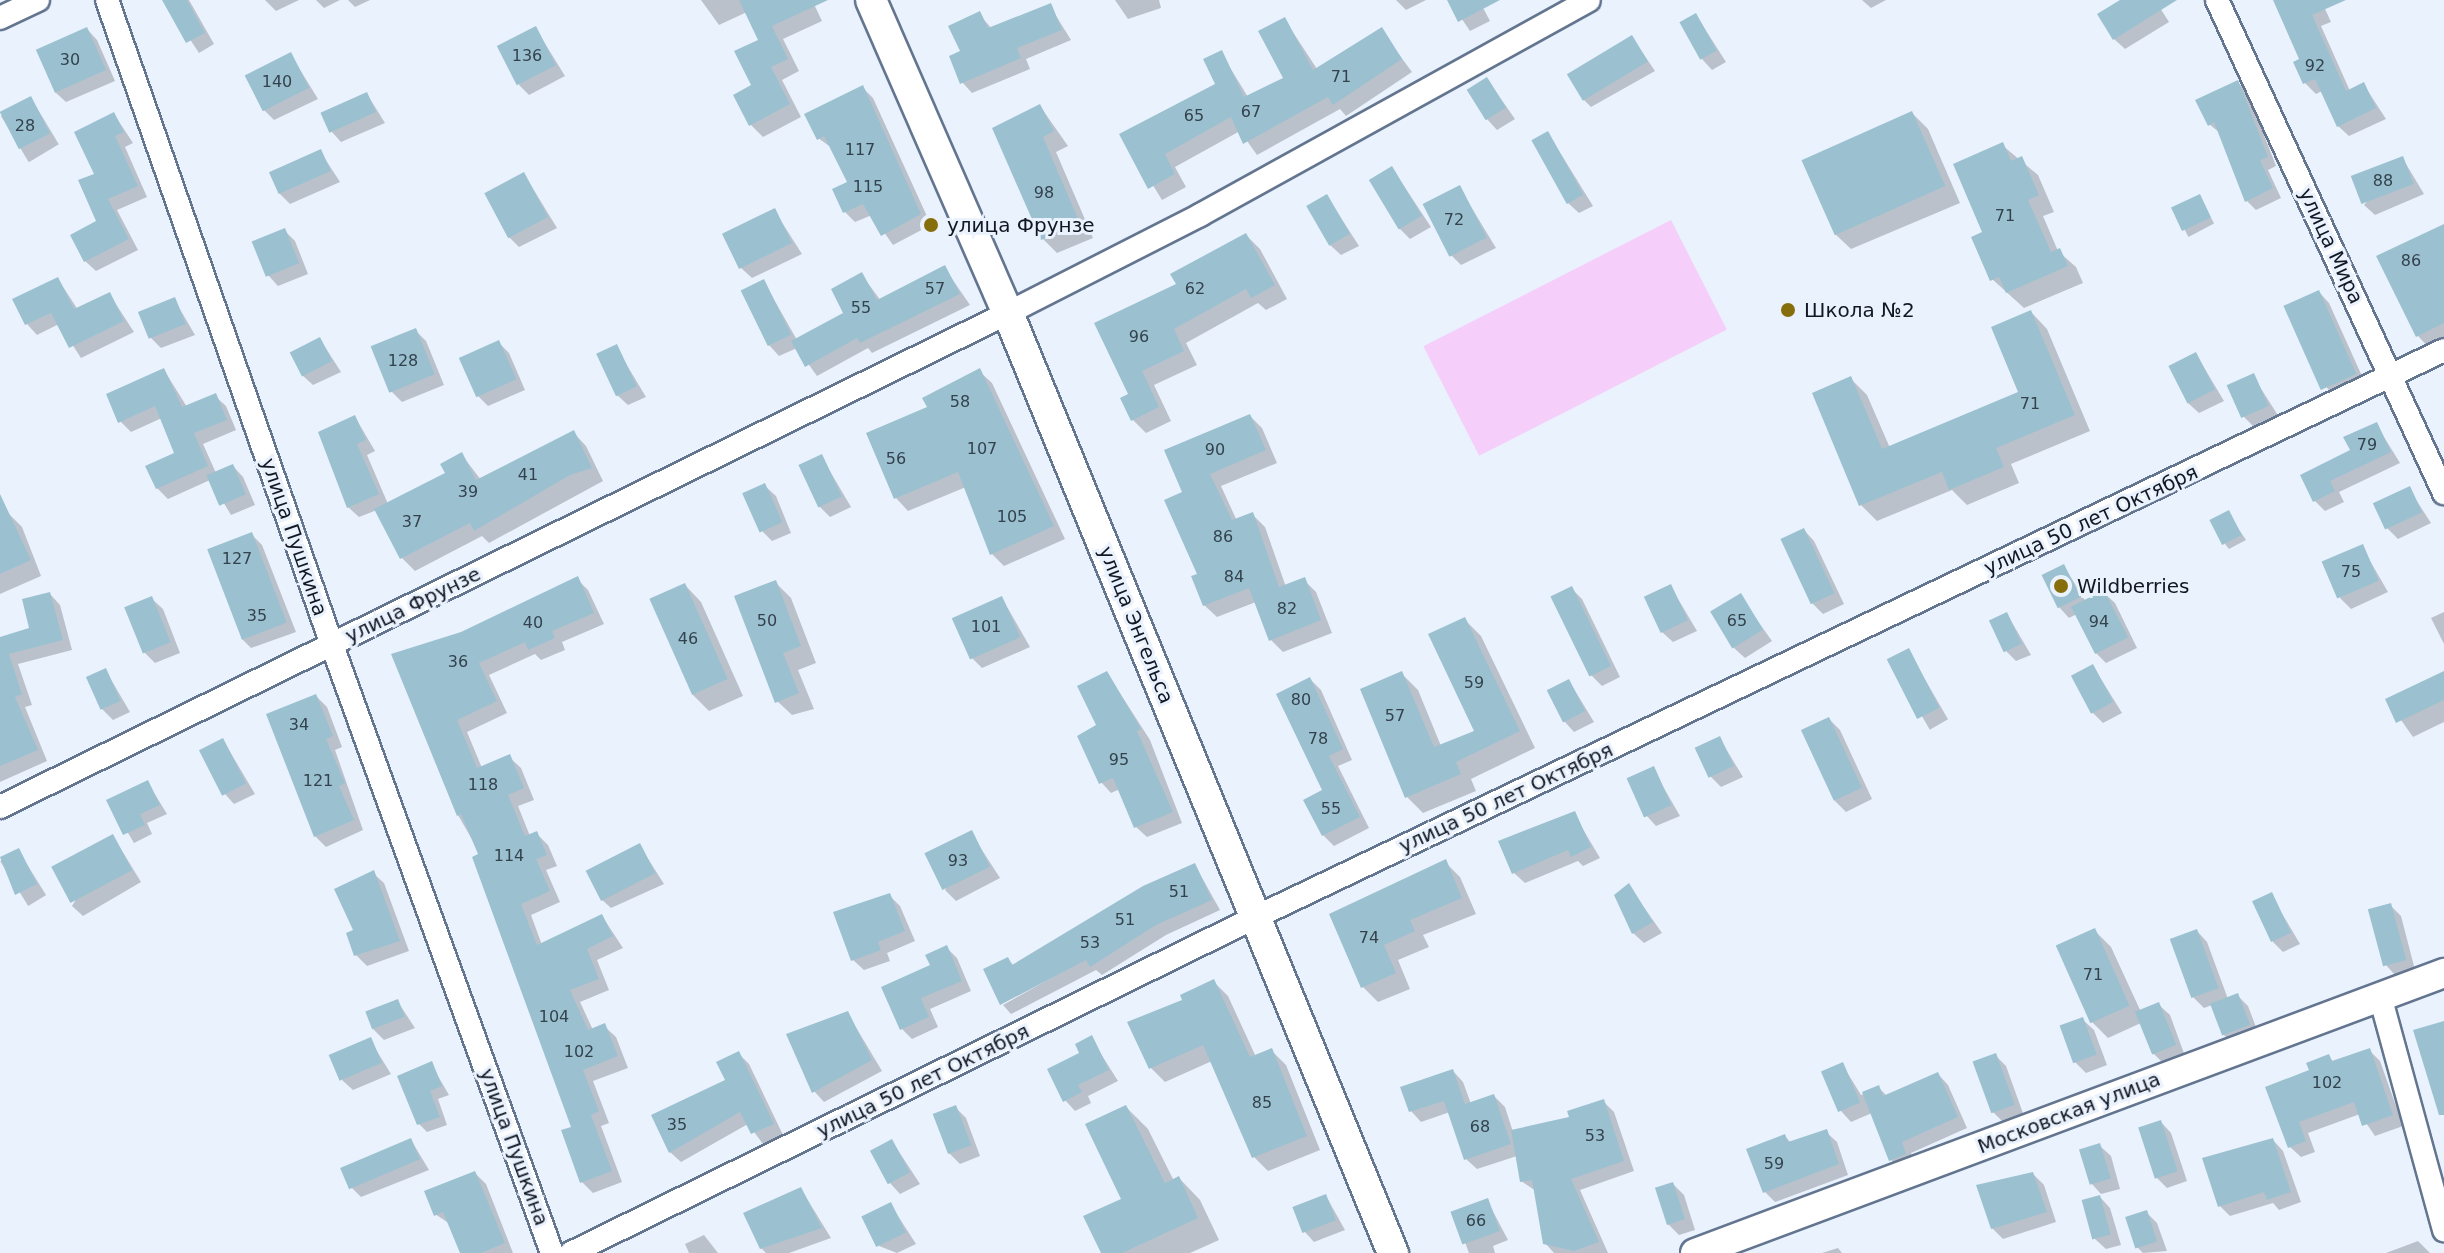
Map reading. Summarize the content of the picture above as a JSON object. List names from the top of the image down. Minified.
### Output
{"streets":{"main road":["улица Энгельса"],"street":["улица Мира","улица 50 лет Октября","улица Пушкина","улица Фрунзе","Московская улица"]},"crossings":[["улица Мира","улица 50 лет Октября"],["улица 50 лет Октября","улица Энгельса"],["улица Пушкина","улица Фрунзе"],["улица Фрунзе","улица Энгельса"]],"places":["улица Фрунзе","Школа №2","Wildberries"],"house_numbers":["136","30","92","71","140","67","65","28","117","88","115","98","71","72","86","57","62","55","96","128","58","71","79","107","90","56","41","39","105","37","86","127","75","84","82","35","50","65","94","40","101","46","36","59","80","57","34","78","95","121","118","55","114","93","51","51","74","53","71","104","102","102","85","35","68","53","59","66"]}
